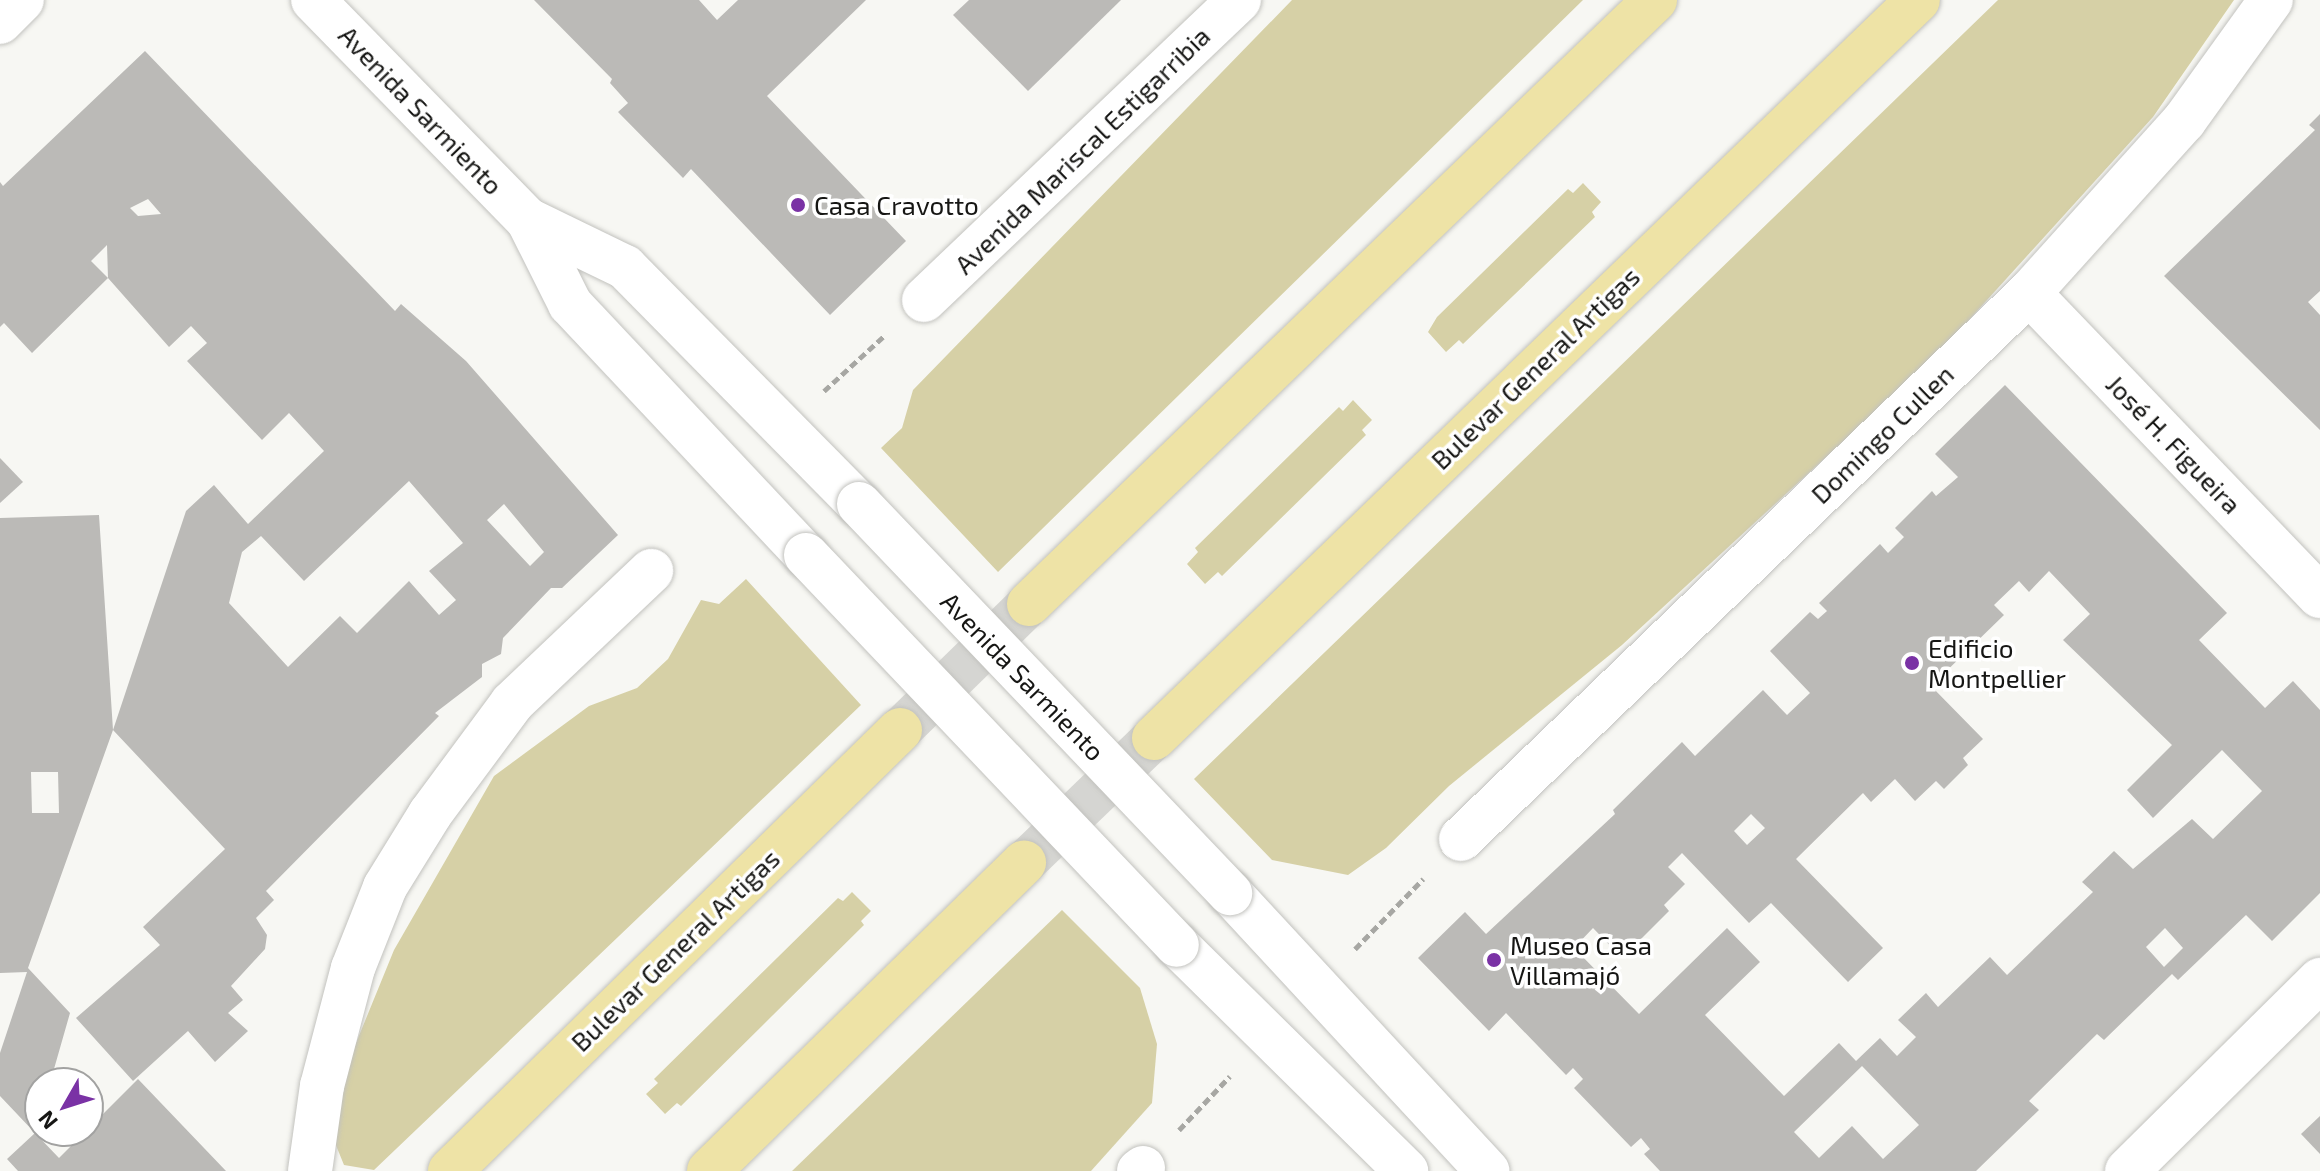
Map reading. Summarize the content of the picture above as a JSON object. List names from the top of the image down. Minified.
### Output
{"streets":{"main road":["Bulevar General Artigas"],"street":["Avenida Sarmiento","Avenida Mariscal Estigarribia","Domingo Cullen","José H. Figueira"]},"crossings":[["Domingo Cullen","José H. Figueira"]],"places":["Casa Cravotto","Edificio Montpellier","Museo Casa Villamajó"],"north":"bottom left"}
